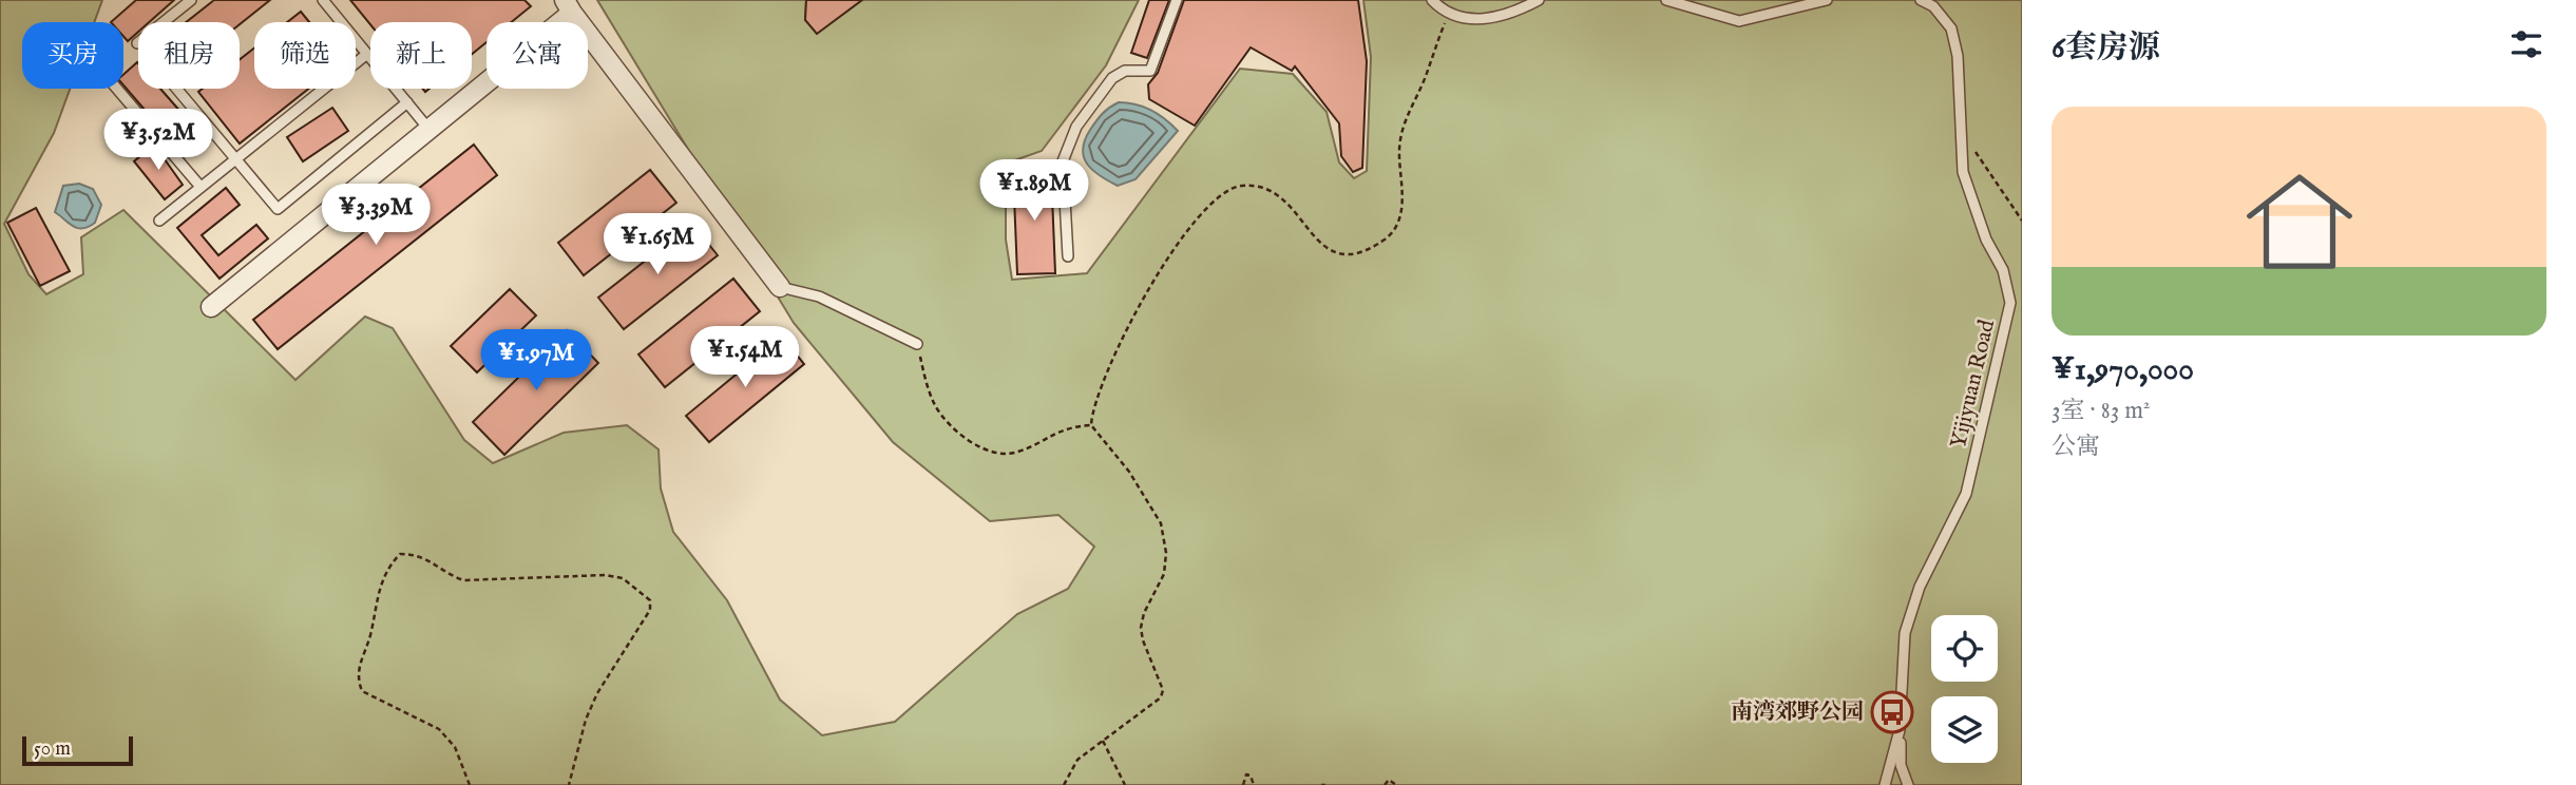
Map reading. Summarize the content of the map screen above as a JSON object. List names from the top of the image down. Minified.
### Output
{"streets":{"lane":["Yijiyuan Road"]},"places":{"bus stop":["南湾郊野公园"]},"scale_bar":"50 m","page":{"heading":"6套房源","chip":["买房","租房","筛选","新上","公寓"],"list":[{"name":"¥1,970,000","note":"3室 · 83 m² · 公寓"}],"price":["¥3.52M","¥1.89M","¥3.39M","¥1.65M","¥1.54M","¥1.97M"],"scale":"50 m"}}
